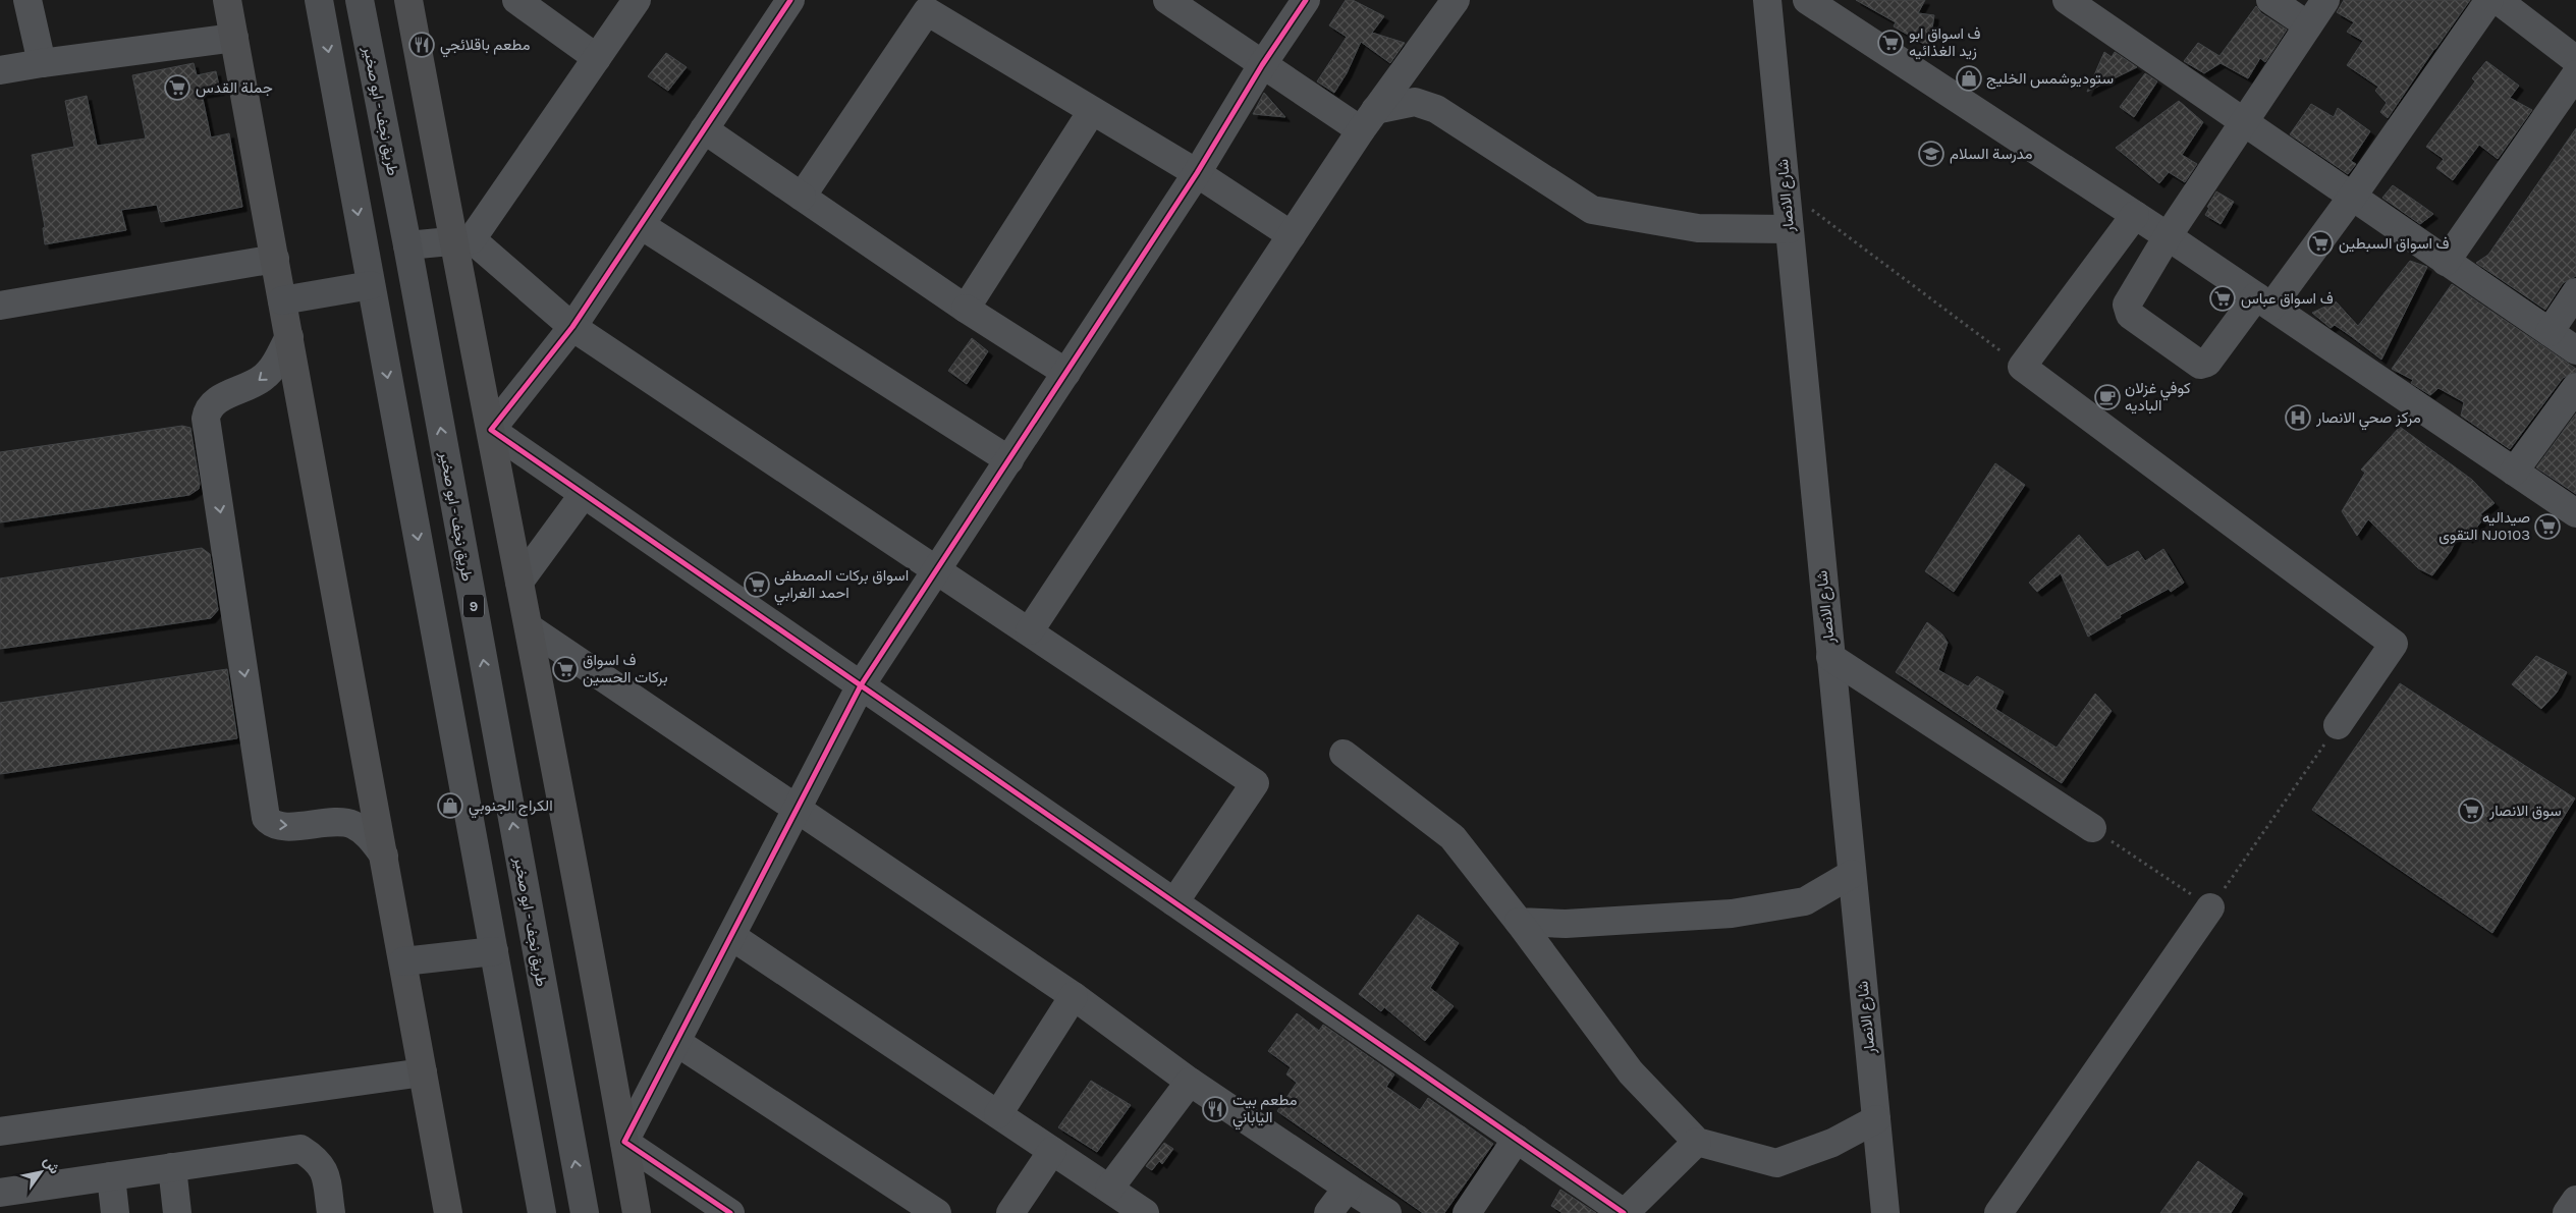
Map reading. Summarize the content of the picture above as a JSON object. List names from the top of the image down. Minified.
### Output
{"streets":{"highway":["طريق نجف - ابو صخير","9"],"street":["شارع الانصار"]},"places":{"supermarket":["ف اسواق ابو زيد الغذائيه","جملة القدس","ف اسواق السبطين","ف اسواق عباس","صيداليه التقوى NJ0103","اسواق بركات المصطفى احمد الغرابي","ف اسواق بركات الحسين","سوق الانصار"],"restaurant":["مطعم باقلائجي","مطعم بيت الياباني"],"shop":["ستوديوشمس الخليج","الكراج الجنوبي"],"school or university":["مدرسة السلام"],"cafe":["كوفي غزلان الباديه"],"hospital":["مركز صحي الانصار"]},"north":"top right"}
